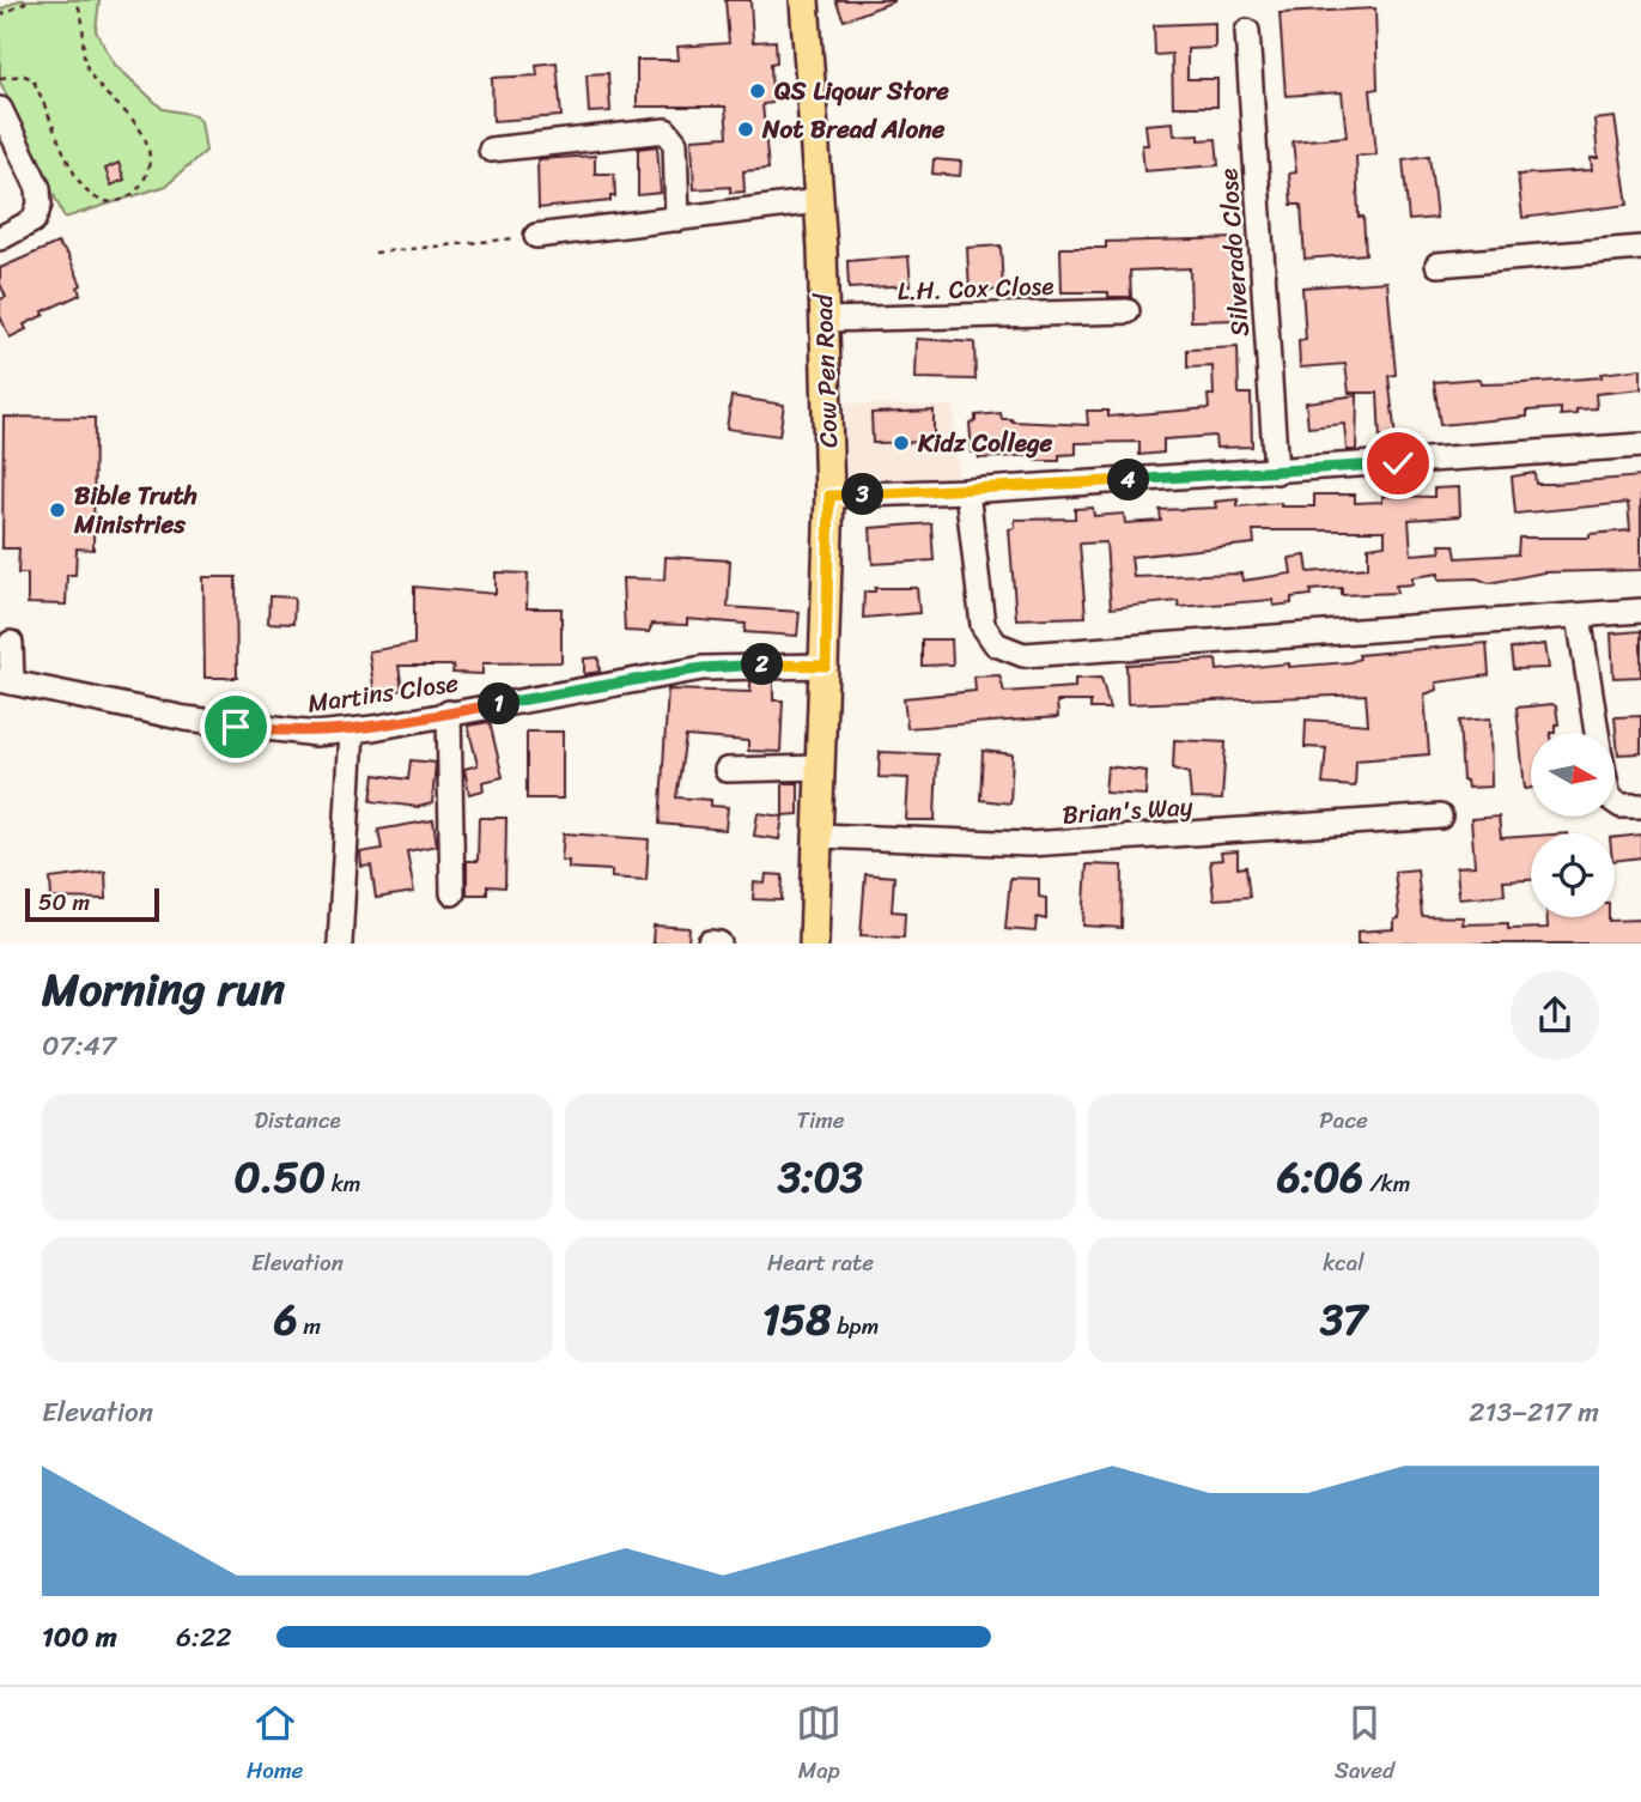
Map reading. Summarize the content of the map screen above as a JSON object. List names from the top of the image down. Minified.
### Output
{"streets":{"main road":["Cow Pen Road"],"street":["Silverado Close","L.H. Cox Close","Martins Close","Brian's Way"]},"crossings":[["L.H. Cox Close","Cow Pen Road"],["Cow Pen Road","Martins Close"],["Cow Pen Road","Brian's Way"]],"places":["QS Liqour Store","Not Bread Alone","Kidz College","Bible Truth Ministries"],"scale_bar":"50 m","north":"right","page":{"pins":["4","3","2","1"],"scale":"50 m","heading":["Morning run","07:47"],"stats":[["Distance","0.50 km"],["Time","3:03"],["Pace","6:06 /km"],["Elevation","6 m"],["Heart rate","158 bpm"],["kcal","37"]],"chart":["Elevation","213–217 m"],"list":[{"name":"100 m","note":"6:22"}],"tabs":["Home","Map","Saved"]}}
